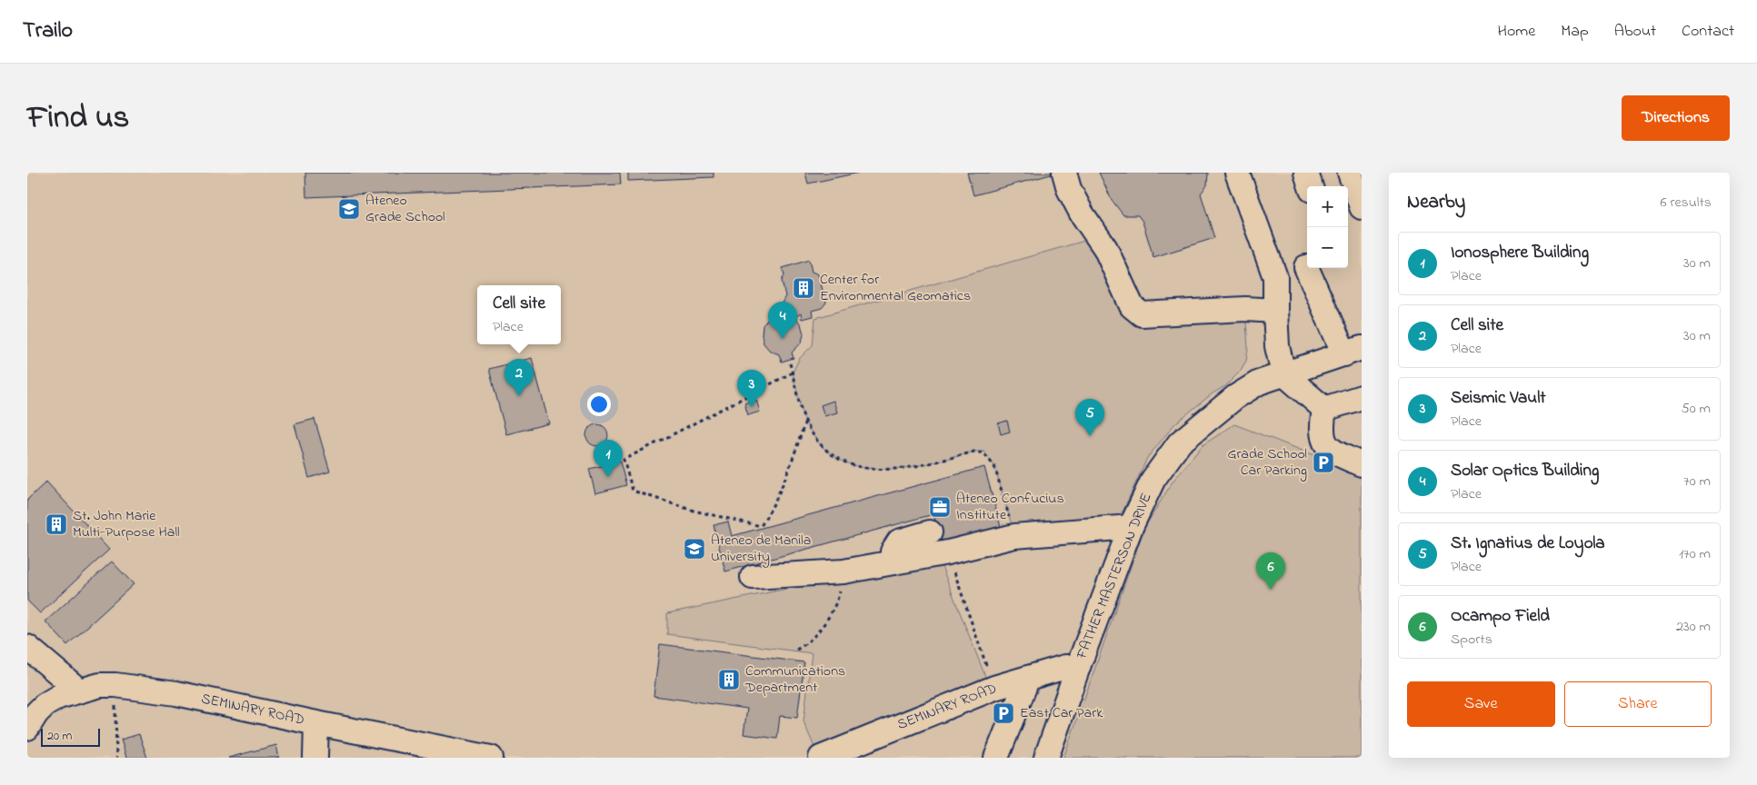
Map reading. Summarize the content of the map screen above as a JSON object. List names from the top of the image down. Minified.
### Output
{"streets":{"lane":["FATHER MASTERSON DRIVE","SEMINARY ROAD"]},"crossings":[["FATHER MASTERSON DRIVE","SEMINARY ROAD"]],"places":{"school or university":["Ateneo Grade School","Ateneo de Manila University"],"building":["Center for Environmental Geomatics","St. John Marie Multi-Purpose Hall","Communications Department"],"parking":["Grade School Car Parking","East Car Park"],"office":["Ateneo Confucius Institute"]},"scale_bar":"20 m","page":{"header":"Trailo","nav":["Home","Map","About","Contact"],"title":"Find us","buttons":["Directions",["Save","Share"]],"heading":["Nearby","6 results"],"map_buttons":["+","−"],"list":[{"mark":"1","name":"Ionosphere Building","note":"Place","value":"30 m"},{"mark":"2","name":"Cell site","note":"Place","value":"30 m"},{"mark":"3","name":"Seismic Vault","note":"Place","value":"50 m"},{"mark":"4","name":"Solar Optics Building","note":"Place","value":"70 m"},{"mark":"5","name":"St. Ignatius de Loyola","note":"Place","value":"170 m"},{"mark":"6","name":"Ocampo Field","note":"Sports","value":"230 m"}],"popup":["Cell site","Place"],"pins":["4","2","3","5","1","6"],"scale":"20 m"}}
